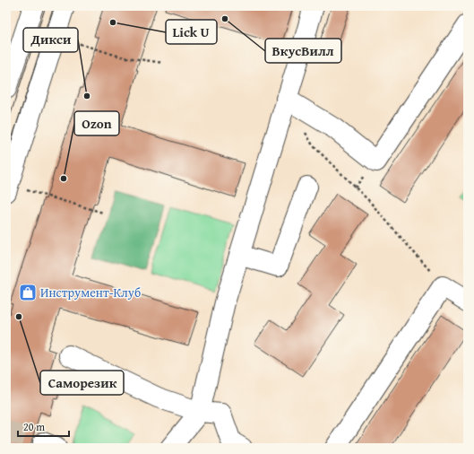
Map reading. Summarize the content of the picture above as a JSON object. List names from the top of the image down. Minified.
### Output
{"places":{"other":["ВкусВилл","Lick U","Дикси","Ozon","Саморезик"],"shop":["Инструмент-Клуб"]},"scale_bar":"20 m"}
